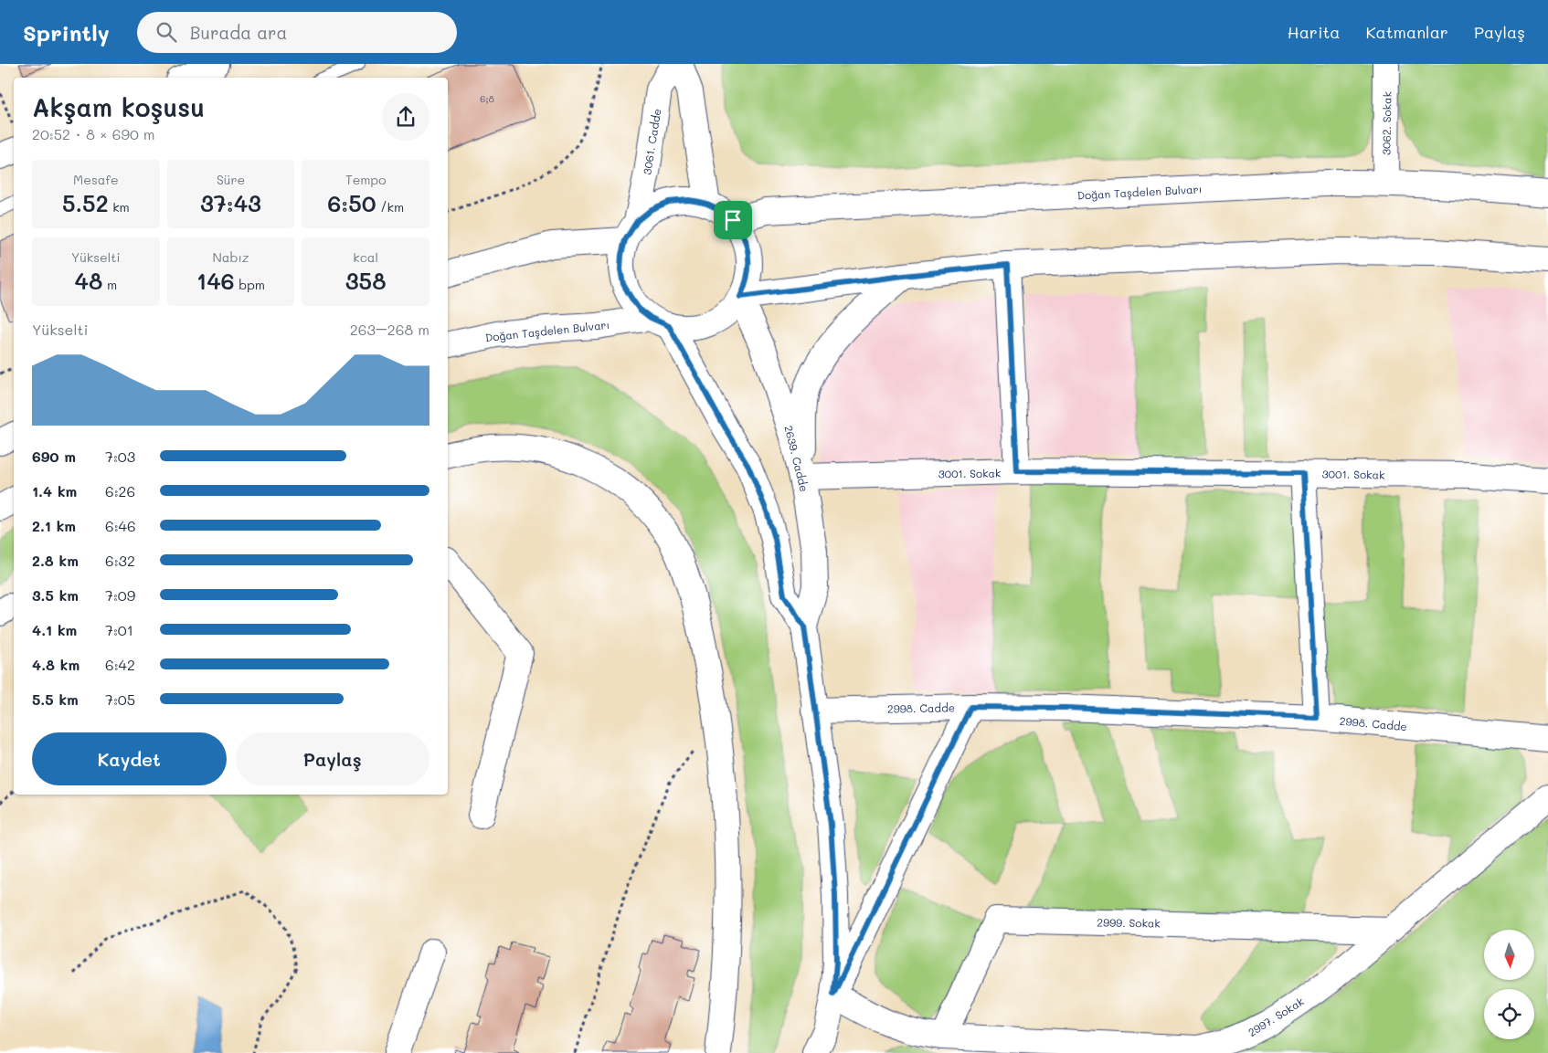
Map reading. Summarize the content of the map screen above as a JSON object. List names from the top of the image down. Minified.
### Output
{"streets":{"street":["3062. Sokak","3061. Cadde","Doğan Taşdelen Bulvarı","2639. Cadde","3001. Sokak","2998. Cadde","2999. Sokak","2997. Sokak"]},"crossings":[["3062. Sokak","Doğan Taşdelen Bulvarı"],["3061. Cadde","Doğan Taşdelen Bulvarı"],["3061. Cadde","2639. Cadde"],["Doğan Taşdelen Bulvarı","2639. Cadde"],["2639. Cadde","3001. Sokak"],["2639. Cadde","2998. Cadde"],["2639. Cadde","2997. Sokak"],["2999. Sokak","2997. Sokak"]],"house_numbers":["6;8"],"north":"bottom","page":{"header":"Sprintly","search":"Burada ara","nav":["Harita","Katmanlar","Paylaş"],"heading":["Akşam koşusu","20:52 · 8 × 690 m"],"stats":[["Mesafe","5.52 km"],["Süre","37:43"],["Tempo","6:50 /km"],["Yükselti","48 m"],["Nabız","146 bpm"],["kcal","358"]],"chart":["Yükselti","263–268 m"],"list":[{"name":"690 m","note":"7:03"},{"name":"1.4 km","note":"6:26"},{"name":"2.1 km","note":"6:46"},{"name":"2.8 km","note":"6:32"},{"name":"3.5 km","note":"7:09"},{"name":"4.1 km","note":"7:01"},{"name":"4.8 km","note":"6:42"},{"name":"5.5 km","note":"7:05"}],"buttons":["Kaydet","Paylaş"]}}
